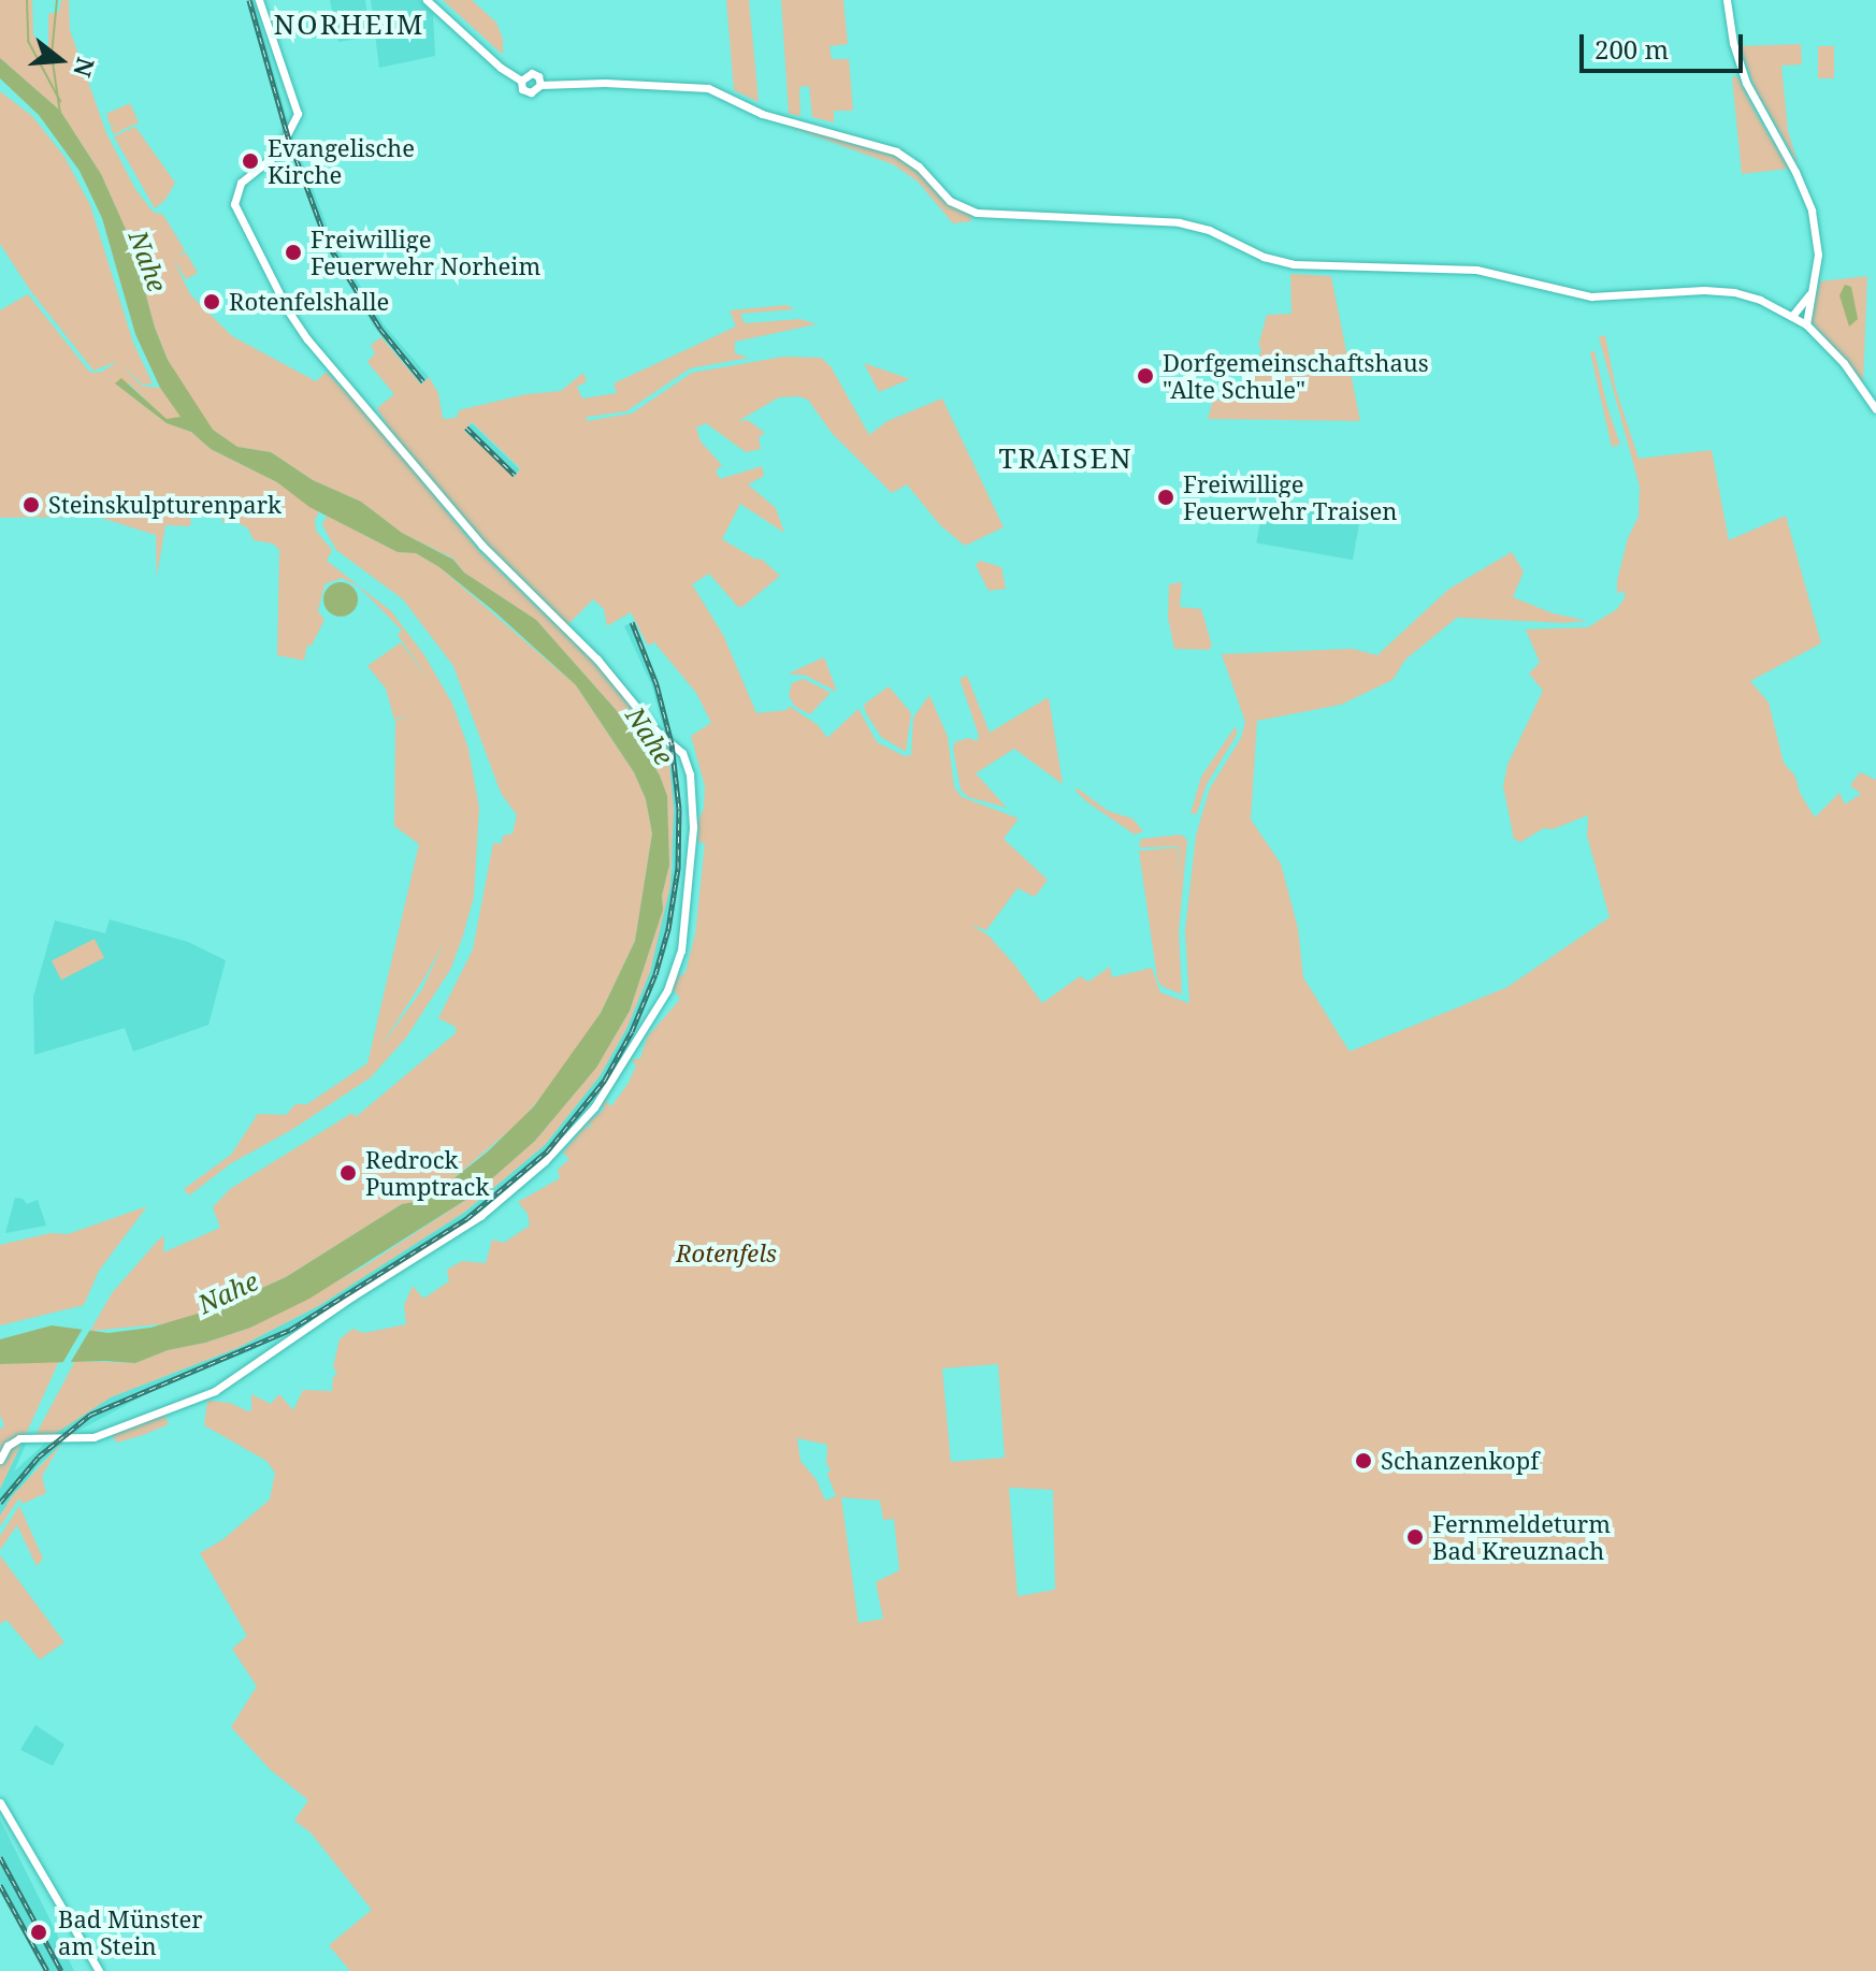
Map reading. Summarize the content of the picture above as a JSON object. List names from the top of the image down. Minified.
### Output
{"districts":["NORHEIM","TRAISEN"],"water":["Nahe"],"parks":["Rotenfels"],"places":["Evangelische Kirche","Freiwillige Feuerwehr Norheim","Rotenfelshalle","Dorfgemeinschaftshaus \"Alte Schule\"","Freiwillige Feuerwehr Traisen","Steinskulpturenpark","Redrock Pumptrack","Schanzenkopf","Fernmeldeturm Bad Kreuznach","Bad Münster am Stein"],"scale_bar":"200 m","north":"right"}
